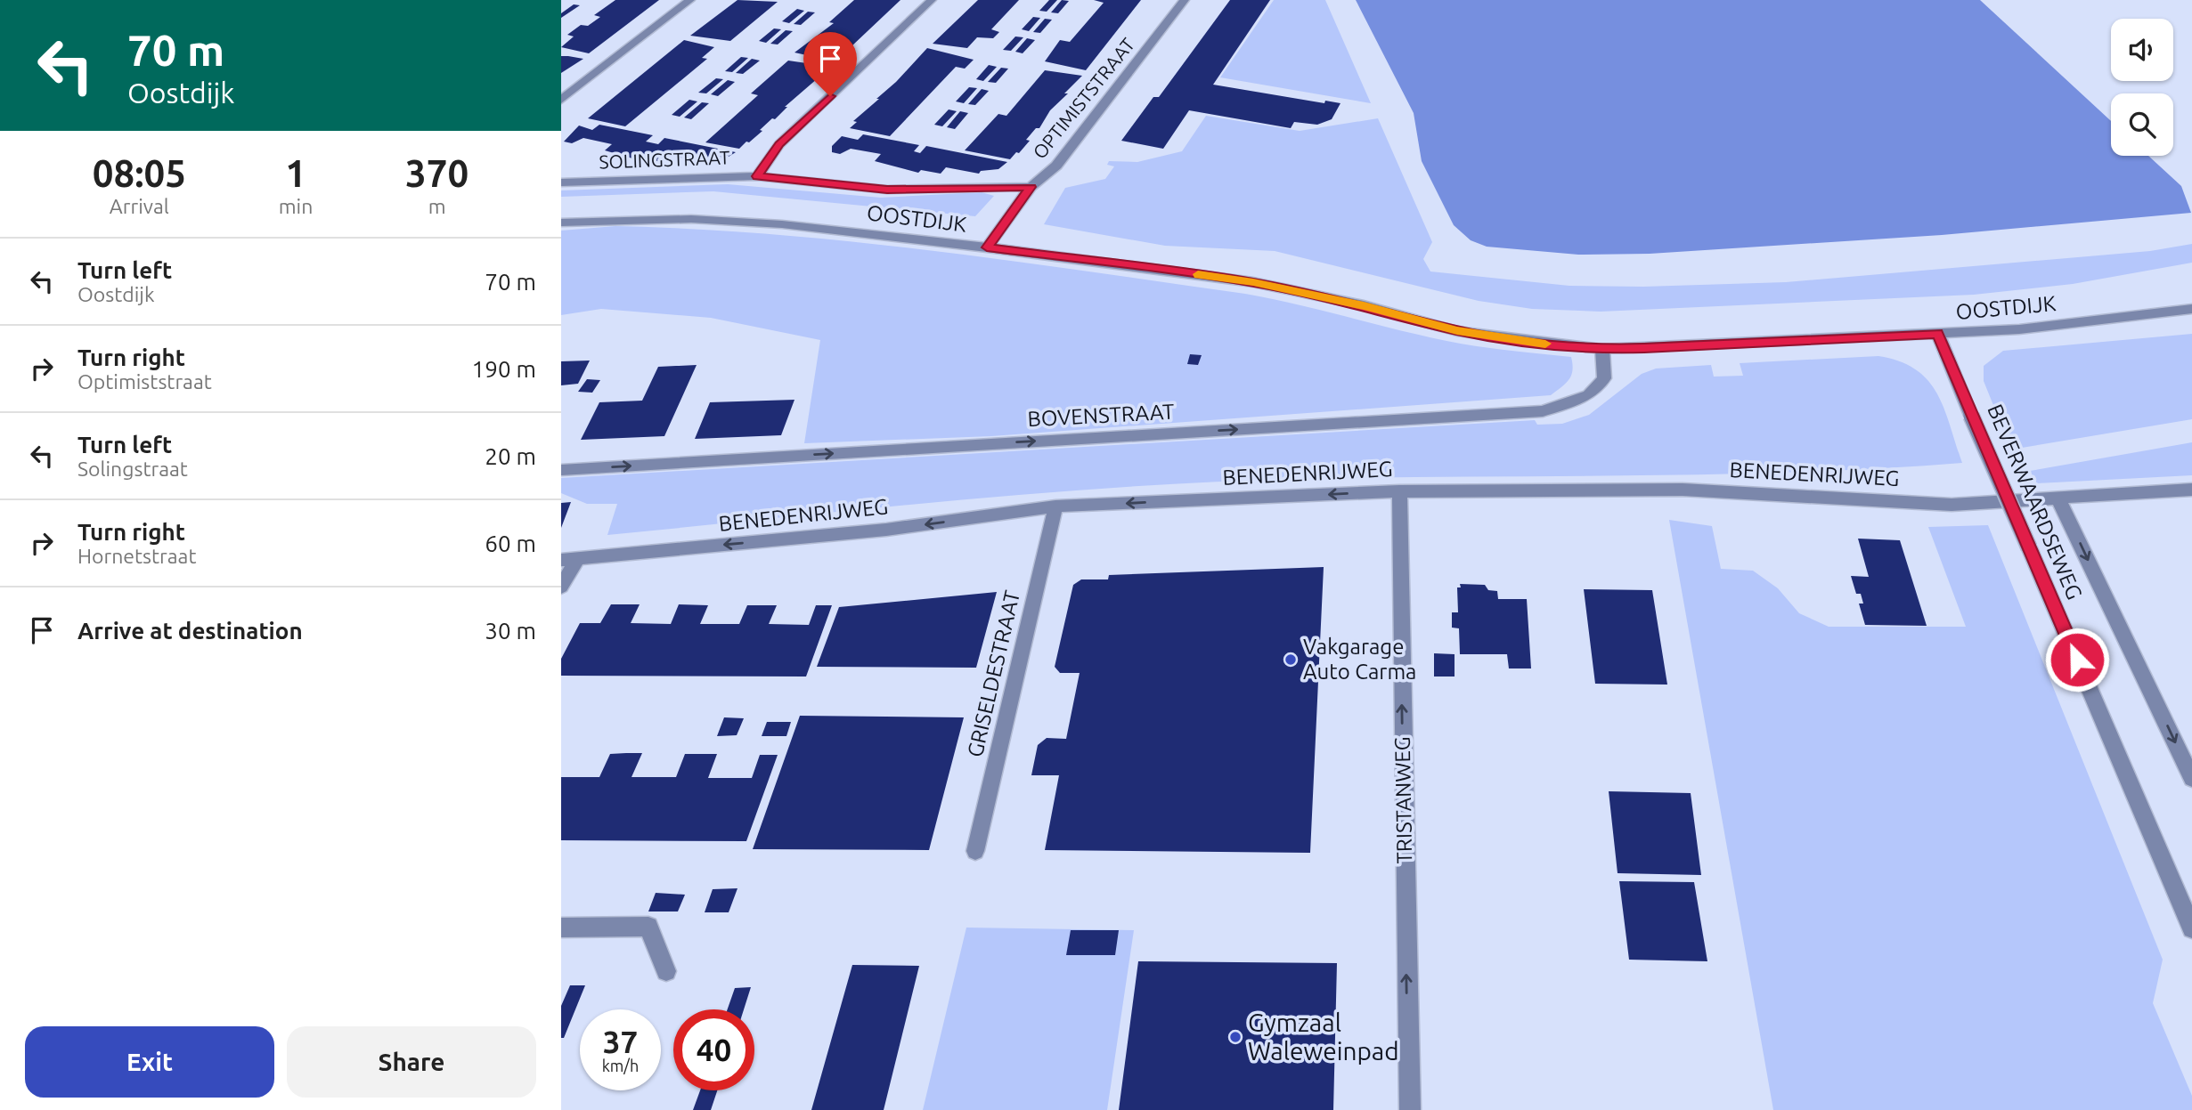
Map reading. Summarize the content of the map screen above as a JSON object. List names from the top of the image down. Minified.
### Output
{"streets":{"street":["OPTIMISTSTRAAT","SOLINGSTRAAT","OOSTDIJK","BOVENSTRAAT","BENEDENRIJWEG","BEVERWAARDSEWEG","GRISELDESTRAAT","TRISTANWEG"]},"crossings":[["OPTIMISTSTRAAT","SOLINGSTRAAT"],["OPTIMISTSTRAAT","OOSTDIJK"],["OOSTDIJK","BOVENSTRAAT"],["OOSTDIJK","BEVERWAARDSEWEG"],["BENEDENRIJWEG","GRISELDESTRAAT"],["BENEDENRIJWEG","TRISTANWEG"]],"one_way":["BOVENSTRAAT","BENEDENRIJWEG","TRISTANWEG"],"places":["Vakgarage Auto Carma","Gymzaal Waleweinpad"],"page":{"turn":["70 m","Oostdijk"],"eta":["08:05","Arrival","1","min","370","m"],"list":[{"name":"Turn left","note":"Oostdijk","value":"70 m"},{"name":"Turn right","note":"Optimiststraat","value":"190 m"},{"name":"Turn left","note":"Solingstraat","value":"20 m"},{"name":"Turn right","note":"Hornetstraat","value":"60 m"},{"name":"Arrive at destination","value":"30 m"}],"speed":"37 km/h","limit":"40","buttons":["Exit","Share"]}}
